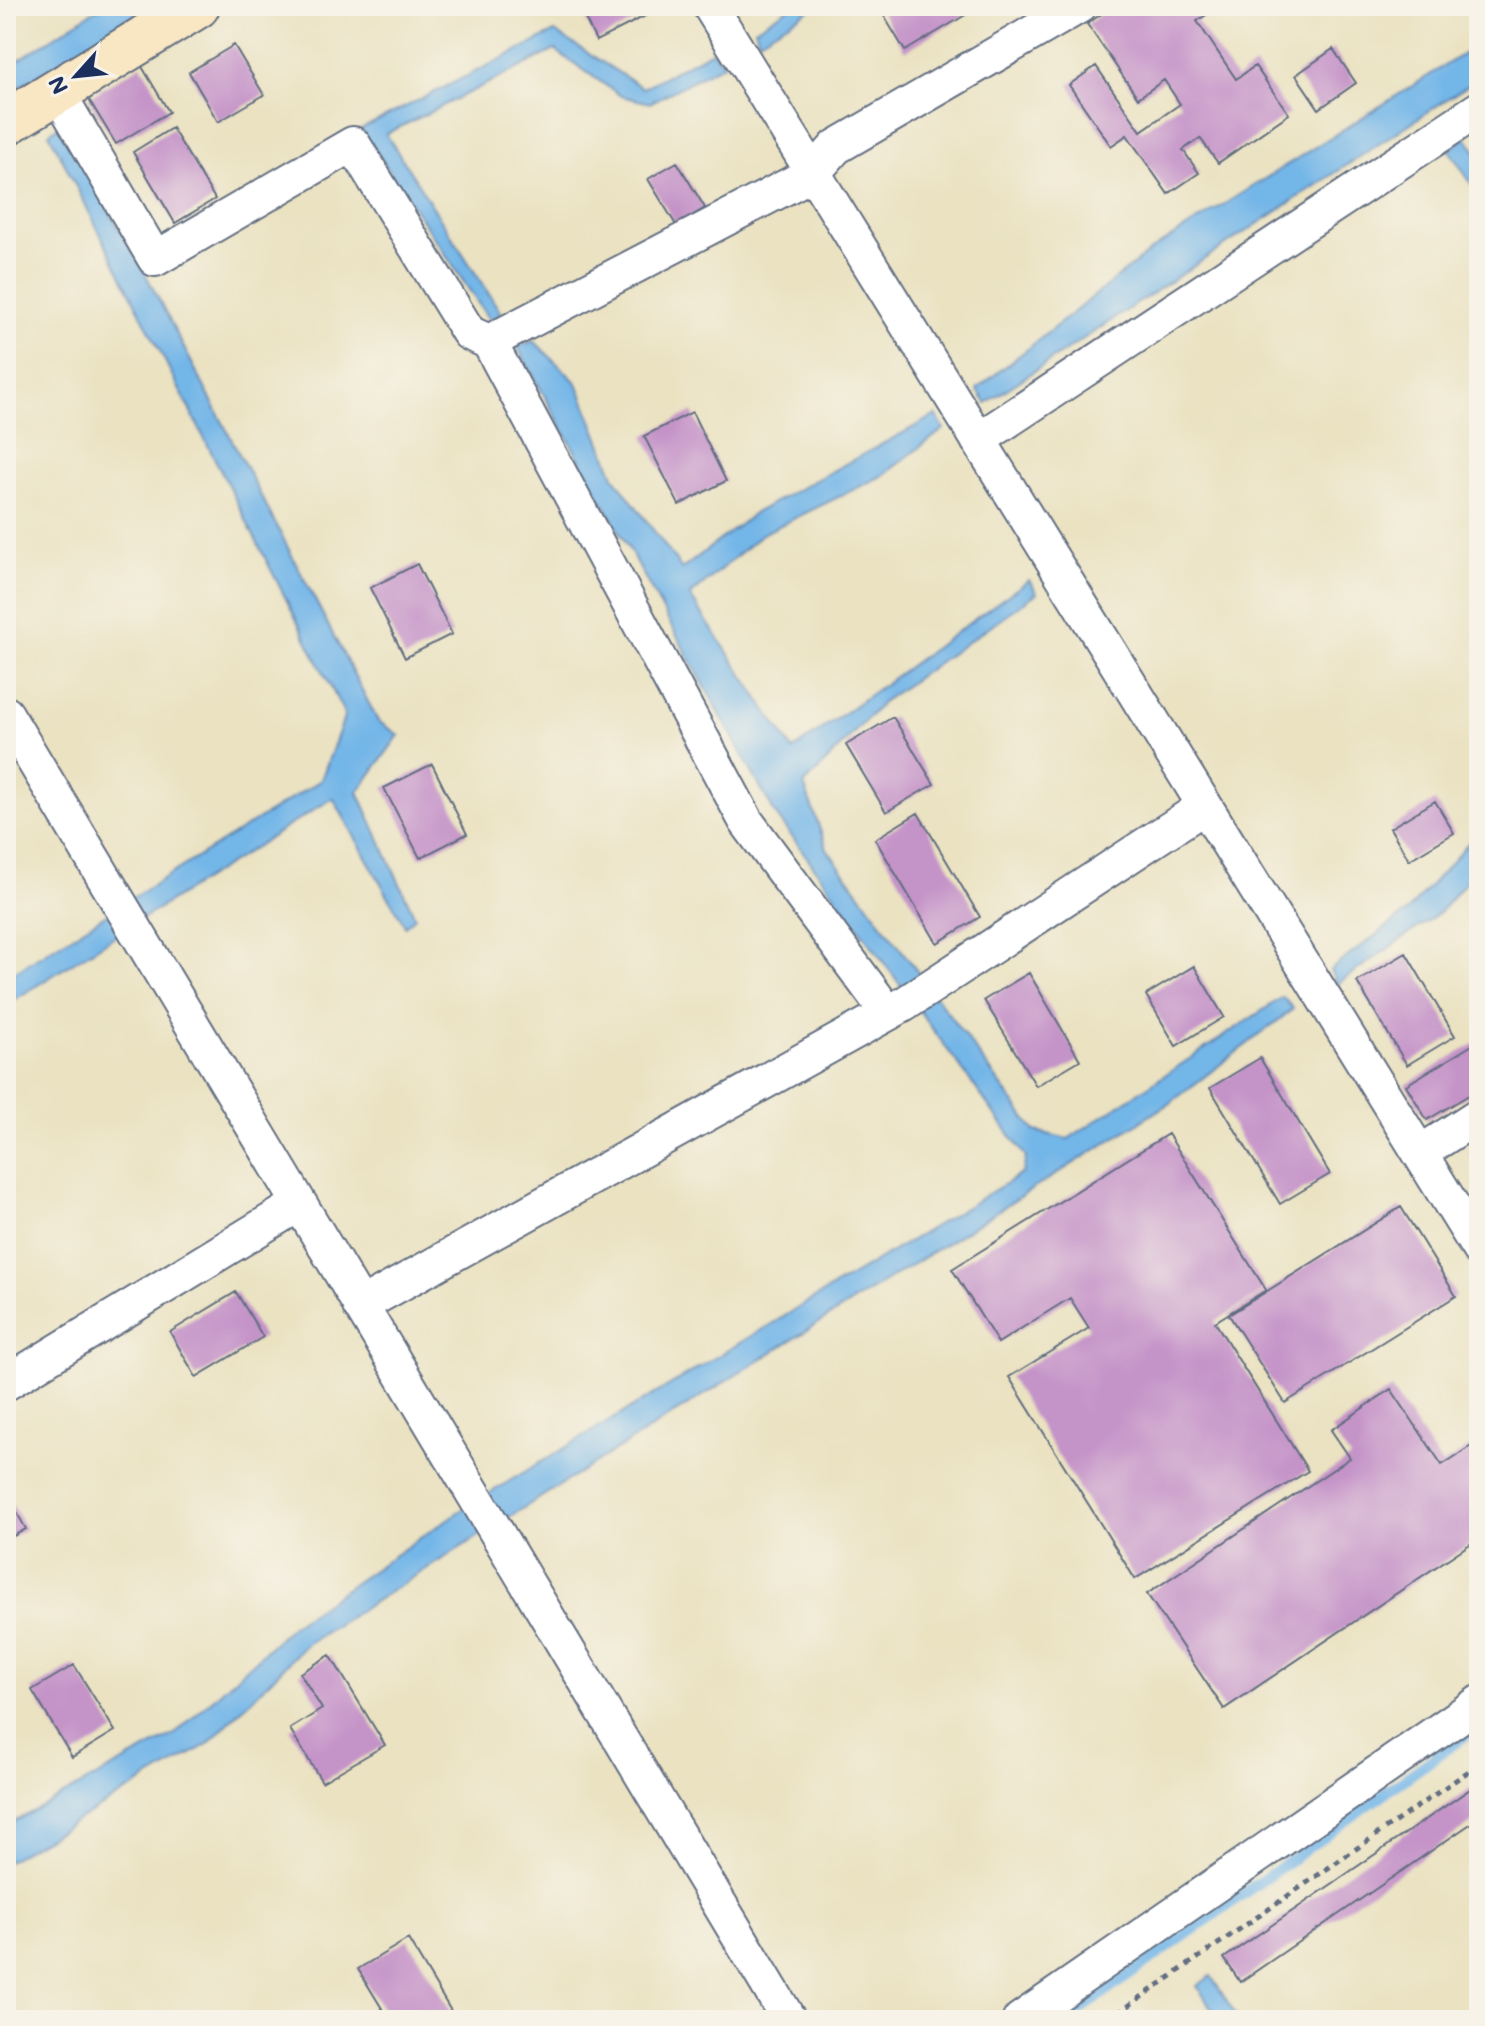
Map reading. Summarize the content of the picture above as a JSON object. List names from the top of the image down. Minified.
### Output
{"north":"bottom left"}
